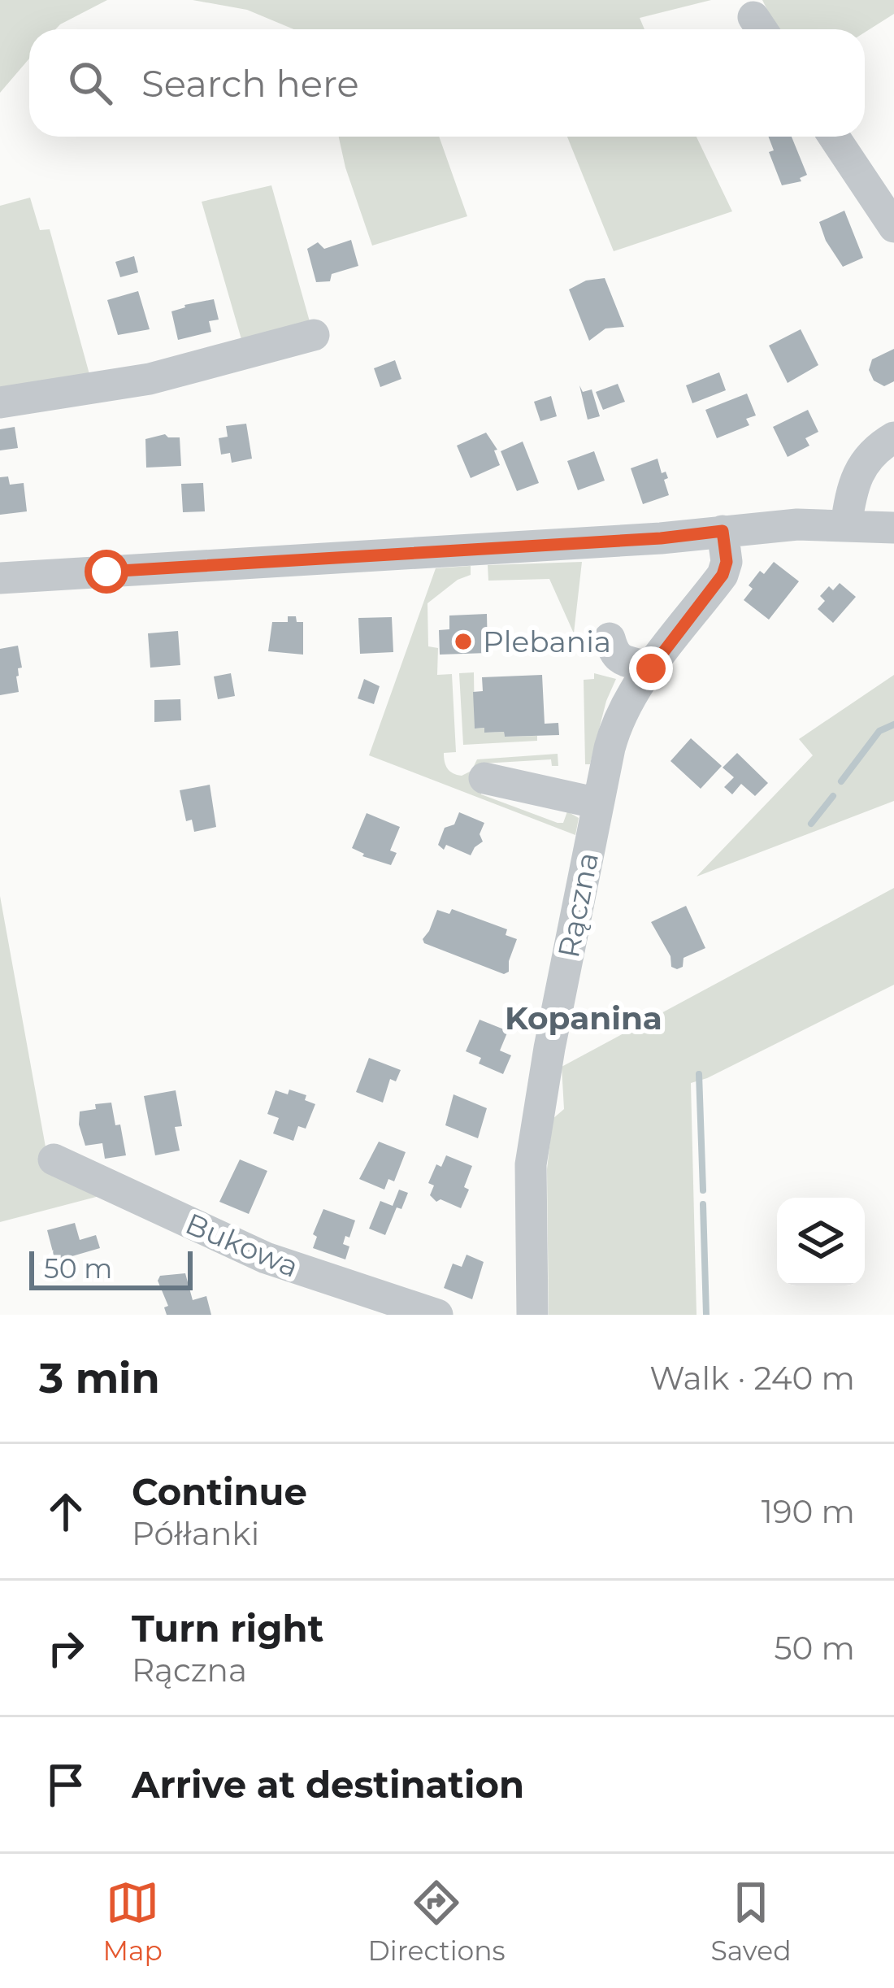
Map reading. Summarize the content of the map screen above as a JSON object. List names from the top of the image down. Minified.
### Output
{"streets":{"street":["Rączna","Bukowa"]},"districts":["Kopanina"],"places":["Plebania"],"scale_bar":"50 m","page":{"search":"Search here","scale":"50 m","heading":["3 min","Walk · 240 m"],"list":[["Continue","Półłanki","190 m"],["Turn right","Rączna","50 m"],"Arrive at destination"],"nav":["Map","Directions","Saved"]}}
